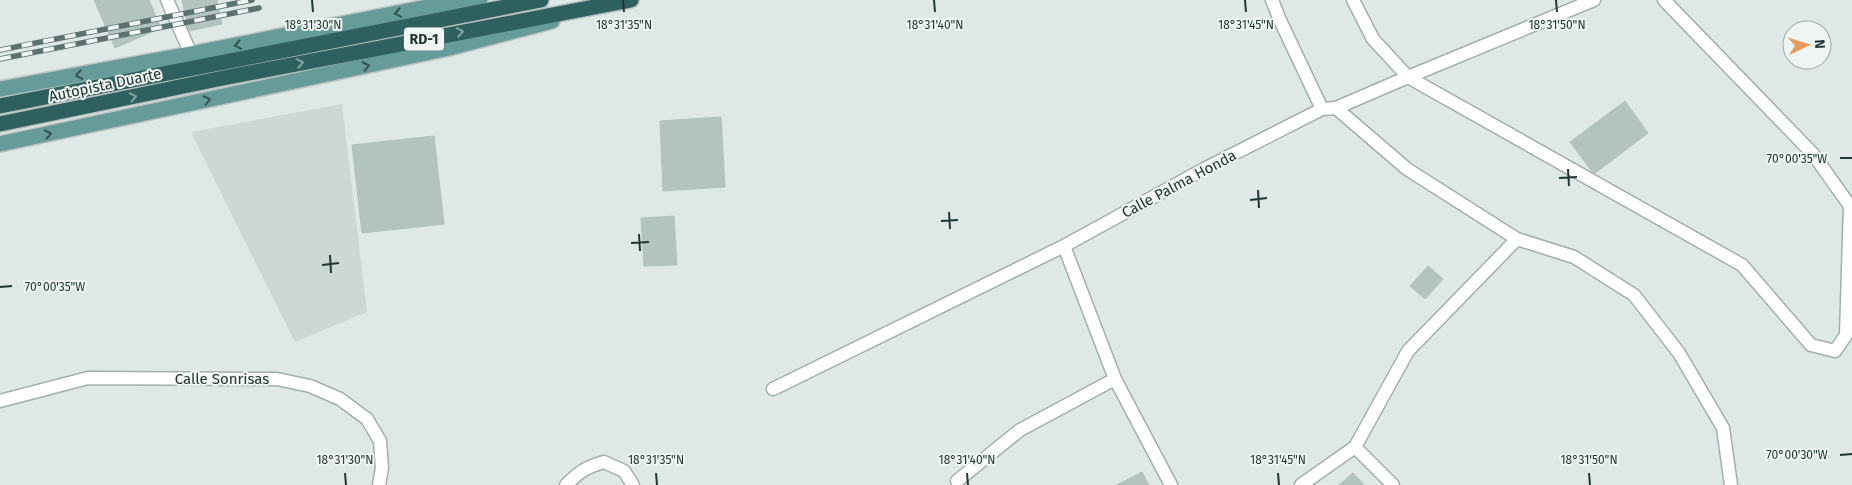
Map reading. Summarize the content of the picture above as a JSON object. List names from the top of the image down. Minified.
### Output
{"streets":{"highway":["RD-1","Autopista Duarte"],"street":["Calle Palma Honda","Calle Sonrisas"]},"north":"right","coordinates":["18°31'30\"N","18°31'35\"N","18°31'40\"N","18°31'45\"N","18°31'50\"N","70°00'35\"W","70°00'30\"W"]}
